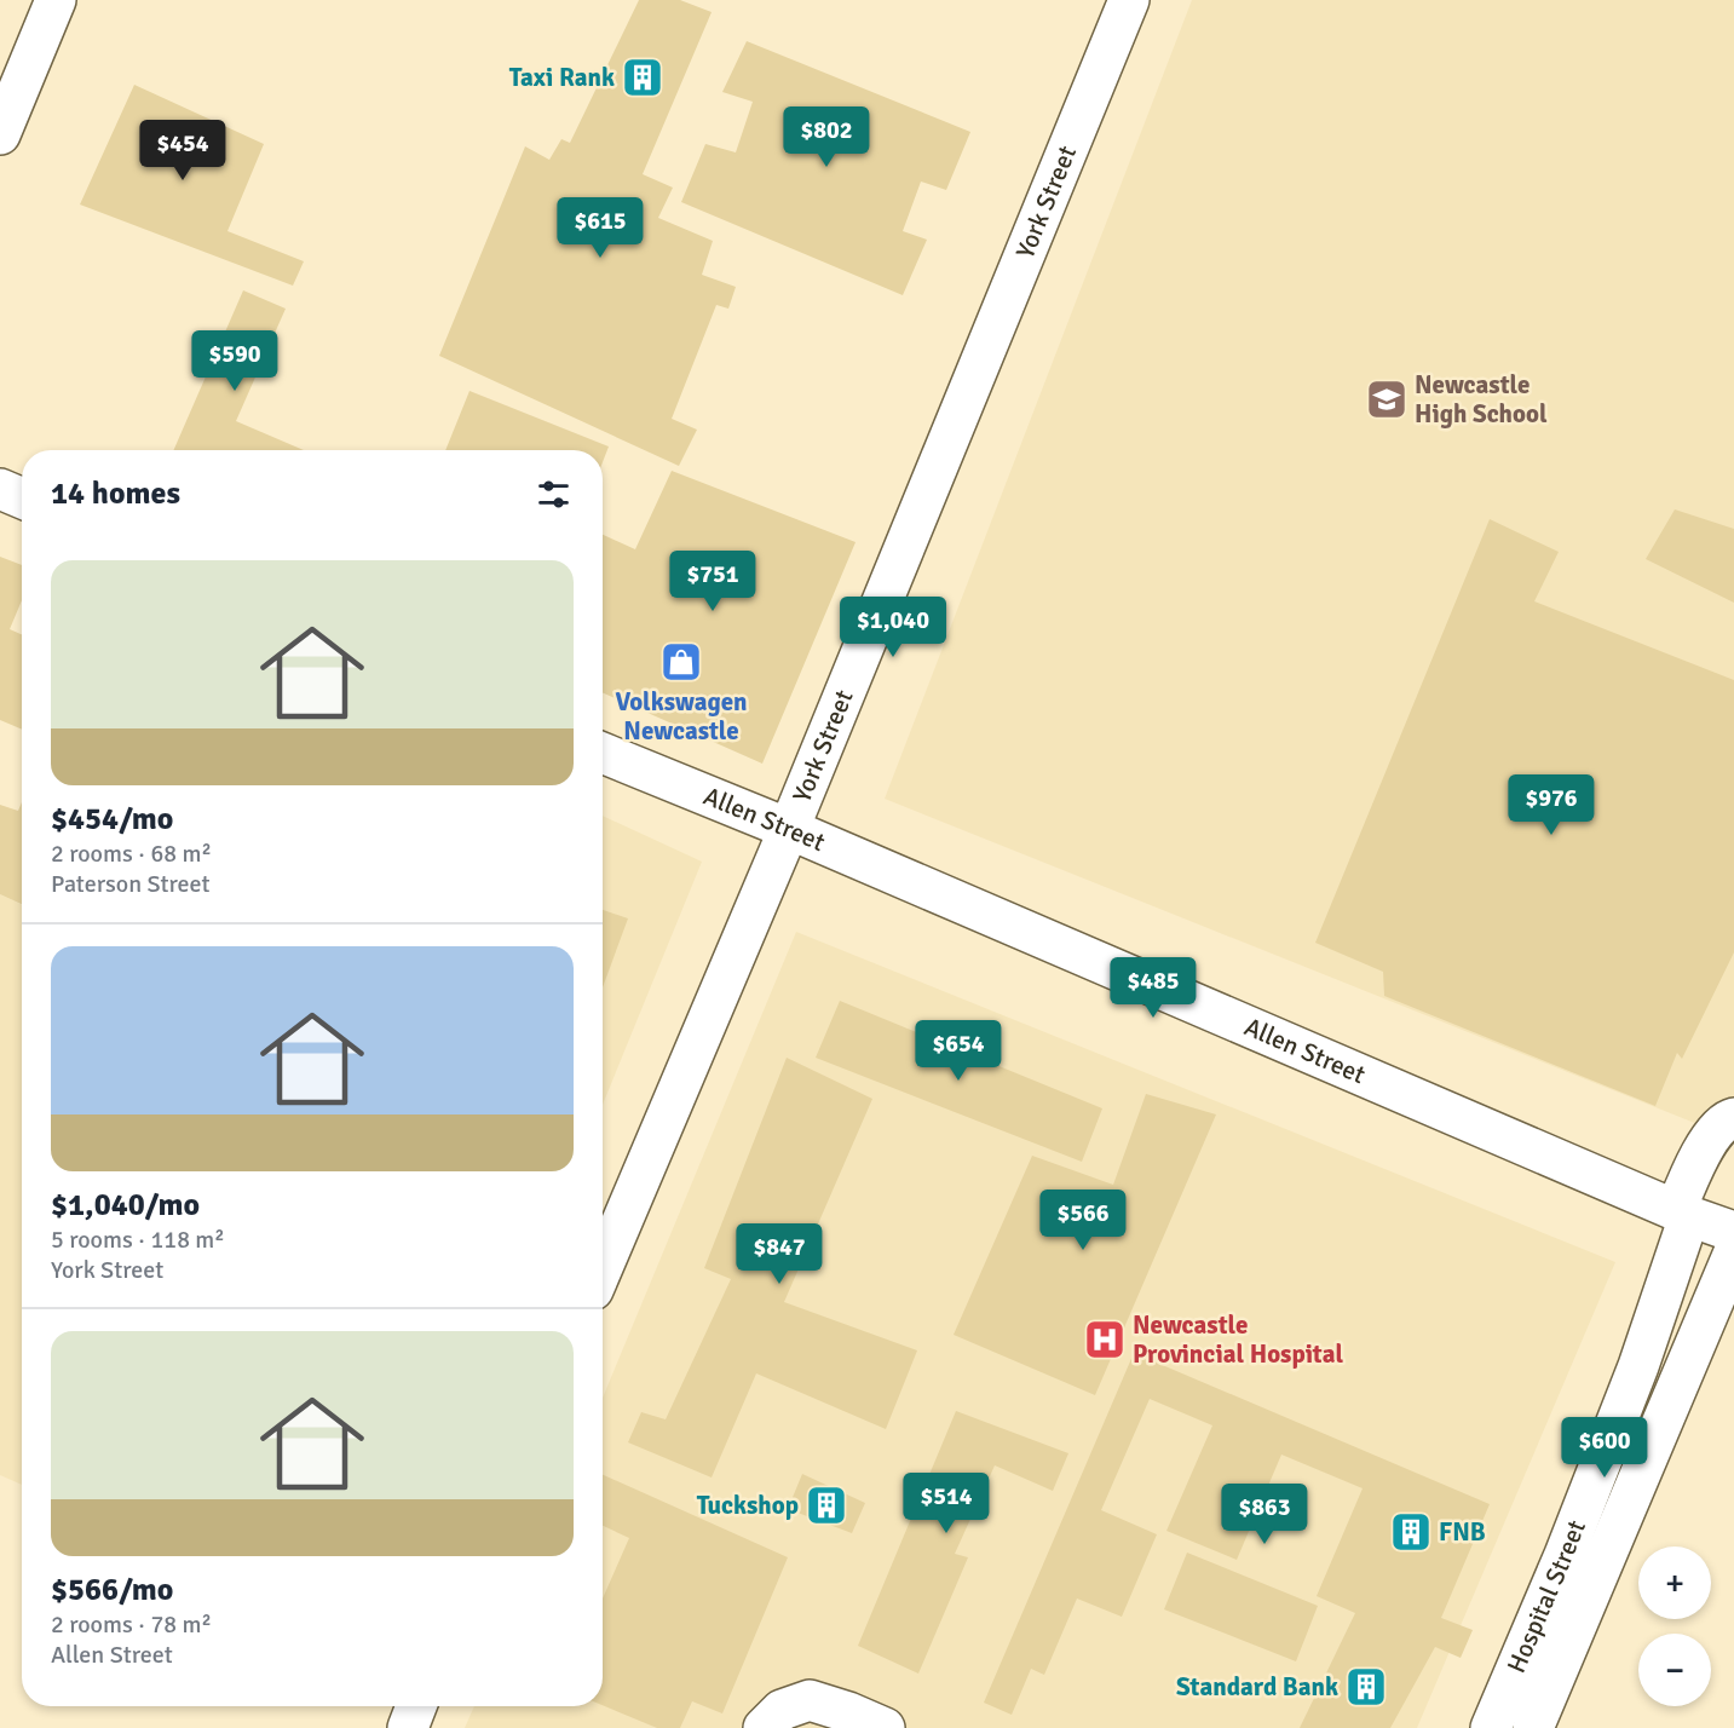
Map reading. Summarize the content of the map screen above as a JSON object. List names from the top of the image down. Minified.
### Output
{"streets":{"street":["York Street","Allen Street","Hospital Street"]},"crossings":[["York Street","Allen Street"],["Allen Street","Hospital Street"]],"places":{"building":["Taxi Rank","Tuckshop","FNB","Standard Bank"],"school or university":["Newcastle High School"],"shop":["Volkswagen Newcastle"],"hospital":["Newcastle Provincial Hospital"]},"page":{"price":["$802","$454","$615","$590","$751","$1,040","$976","$485","$654","$566","$847","$600","$514","$863"],"heading":"14 homes","list":[{"name":"$454/mo","note":"2 rooms · 68 m² · Paterson Street"},{"name":"$1,040/mo","note":"5 rooms · 118 m² · York Street"},{"name":"$566/mo","note":"2 rooms · 78 m² · Allen Street"}],"map_buttons":["+","−"]}}
